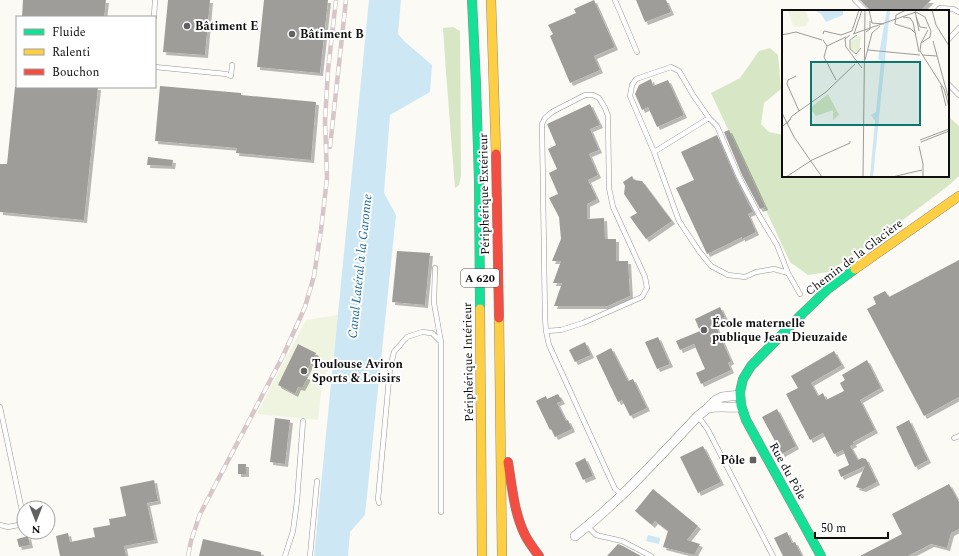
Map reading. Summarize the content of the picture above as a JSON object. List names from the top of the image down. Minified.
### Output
{"streets":{"main road":["Périphérique Extérieur","Chemin de la Glacière","A 620","Périphérique Intérieur","Rue du Pôle"]},"crossings":[["Chemin de la Glacière","Rue du Pôle"]],"water":["Canal Latéral à la Garonne"],"places":{"other":["Bâtiment E","Bâtiment B","École maternelle publique Jean Dieuzaide","Toulouse Aviron Sports & Loisirs"],"transit":["Pôle"]},"legend":["Fluide","Ralenti","Bouchon"],"scale_bar":"50 m","north":"bottom"}
